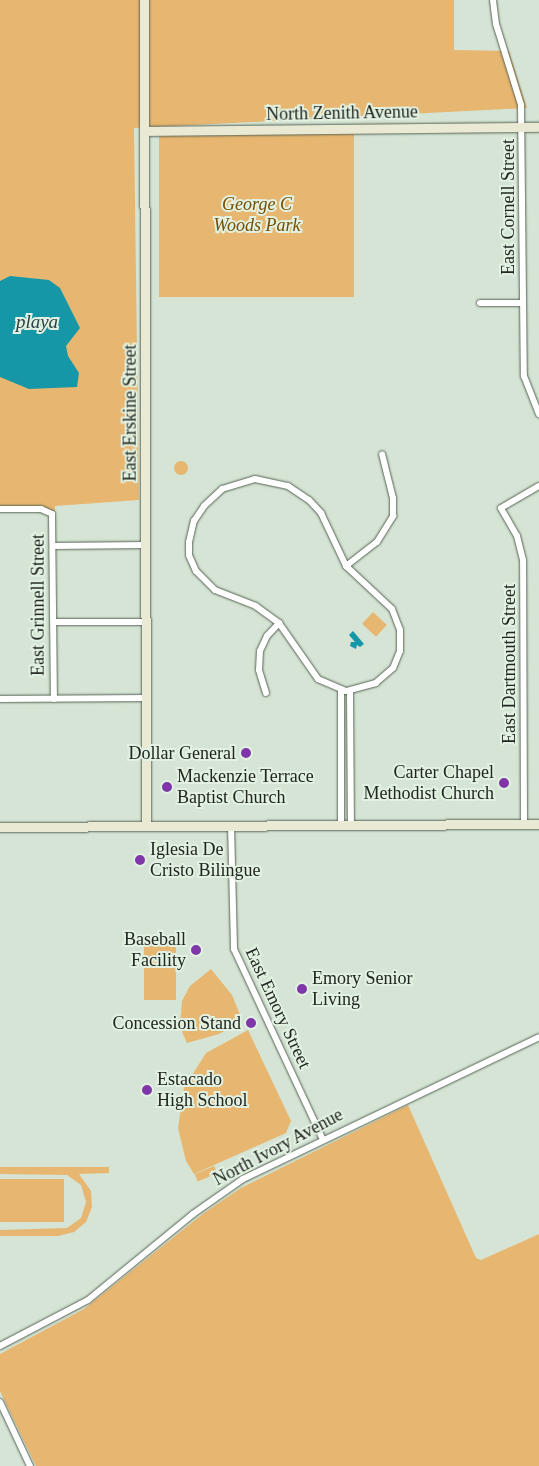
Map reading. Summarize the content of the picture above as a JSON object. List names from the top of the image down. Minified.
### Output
{"streets":{"street":["North Zenith Avenue","East Cornell Street","East Erskine Street","East Grinnell Street","East Dartmouth Street","East Emory Street","North Ivory Avenue"]},"crossings":[["North Zenith Avenue","East Cornell Street"],["North Zenith Avenue","East Erskine Street"],["East Emory Street","North Ivory Avenue"]],"water":["playa"],"parks":["George C Woods Park"],"places":["Dollar General","Carter Chapel Methodist Church","Mackenzie Terrace Baptist Church","Iglesia De Cristo Bilingue","Baseball Facility","Emory Senior Living","Concession Stand","Estacado High School"]}
